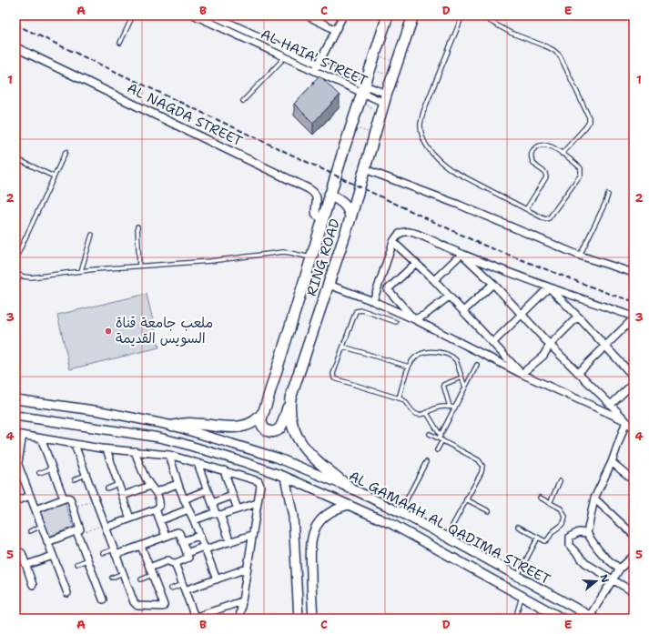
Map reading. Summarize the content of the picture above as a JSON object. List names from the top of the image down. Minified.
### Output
{"streets":{"main road":["RING ROAD","AL GAMAAH AL QADIMA STREET"],"street":["AL HAIA' STREET","AL NAGDA STREET"]},"crossings":[["AL HAIA' STREET","RING ROAD"],["AL NAGDA STREET","RING ROAD"],["RING ROAD","AL GAMAAH AL QADIMA STREET"]],"places":["ملعب جامعة قناة السويس القديمة"],"north":"right","grid":{"columns":["A","B","C","D","E"],"rows":["1","2","3","4","5"]}}
